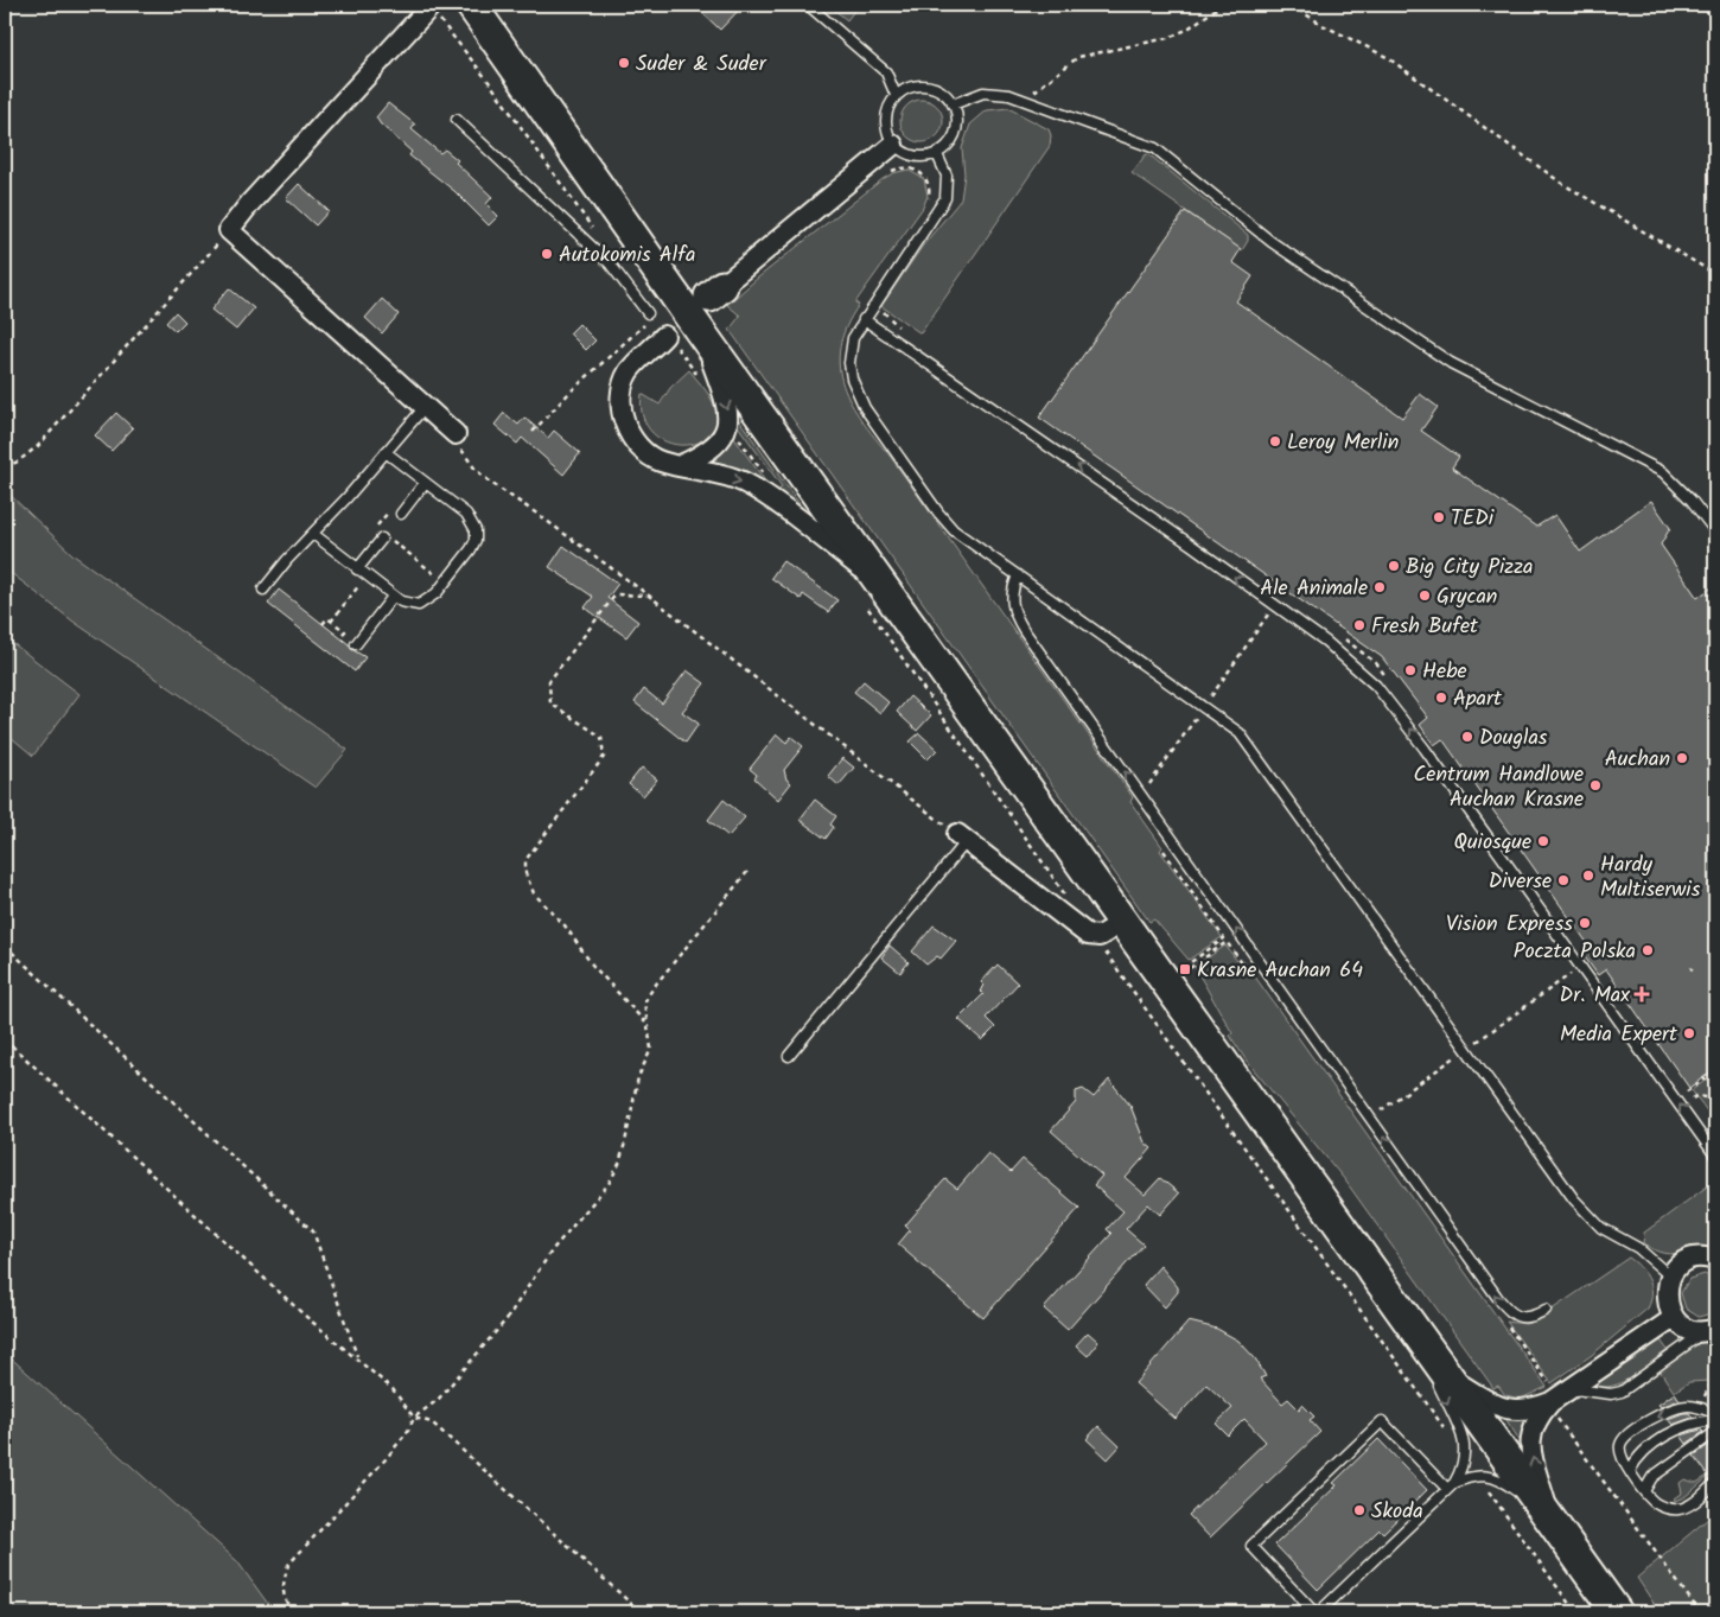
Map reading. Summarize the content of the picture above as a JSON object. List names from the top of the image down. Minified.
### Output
{"places":{"other":["Suder & Suder","Autokomis Alfa","Leroy Merlin","TEDi","Big City Pizza","Ale Animale","Grycan","Fresh Bufet","Hebe","Apart","Douglas","Auchan","Centrum Handlowe Auchan Krasne","Quiosque","Hardy Multiserwis","Diverse","Vision Express","Poczta Polska","Media Expert","Skoda"],"transit":["Krasne Auchan 64"],"health":["Dr. Max"]}}
